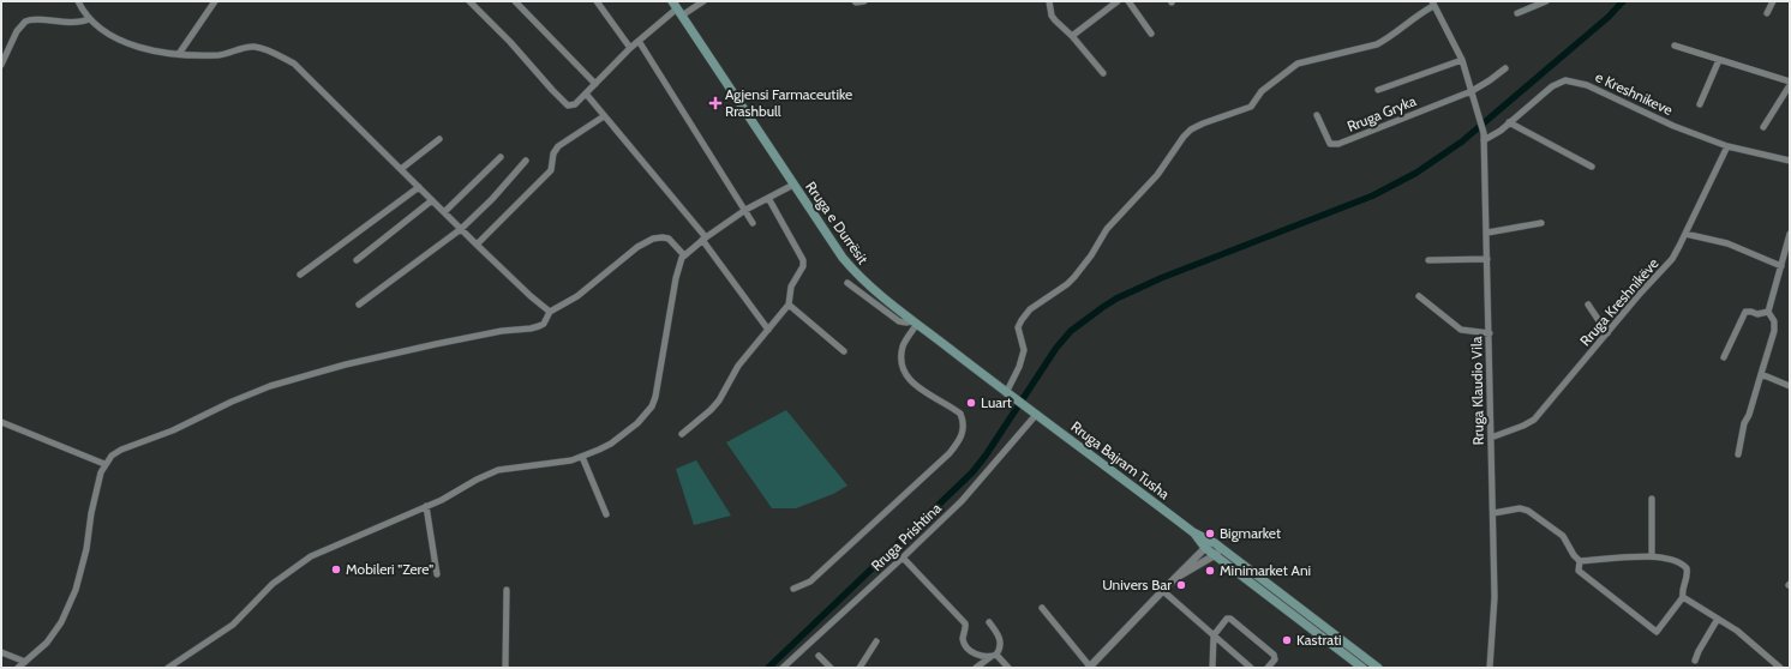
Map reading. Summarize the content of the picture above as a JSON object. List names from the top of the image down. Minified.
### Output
{"streets":{"main road":["Rruga e Durrësit","Rruga Bajram Tusha"],"street":["e Kreshnikeve","Rruga Gryka","Rruga Kreshnikëve","Rruga Klaudio Vila","Rruga Prishtina"]},"crossings":[["e Kreshnikeve","Rruga Kreshnikëve"],["e Kreshnikeve","Rruga Klaudio Vila"],["Rruga Gryka","Rruga Klaudio Vila"],["Rruga e Durrësit","Rruga Bajram Tusha"],["Rruga e Durrësit","Rruga Prishtina"],["Rruga Kreshnikëve","Rruga Klaudio Vila"],["Rruga Bajram Tusha","Rruga Prishtina"]],"places":{"health":["Agjensi Farmaceutike Rrashbull"],"other":["Luart","Bigmarket","Mobileri \"Zere\"","Minimarket Ani","Univers Bar","Kastrati"]}}
